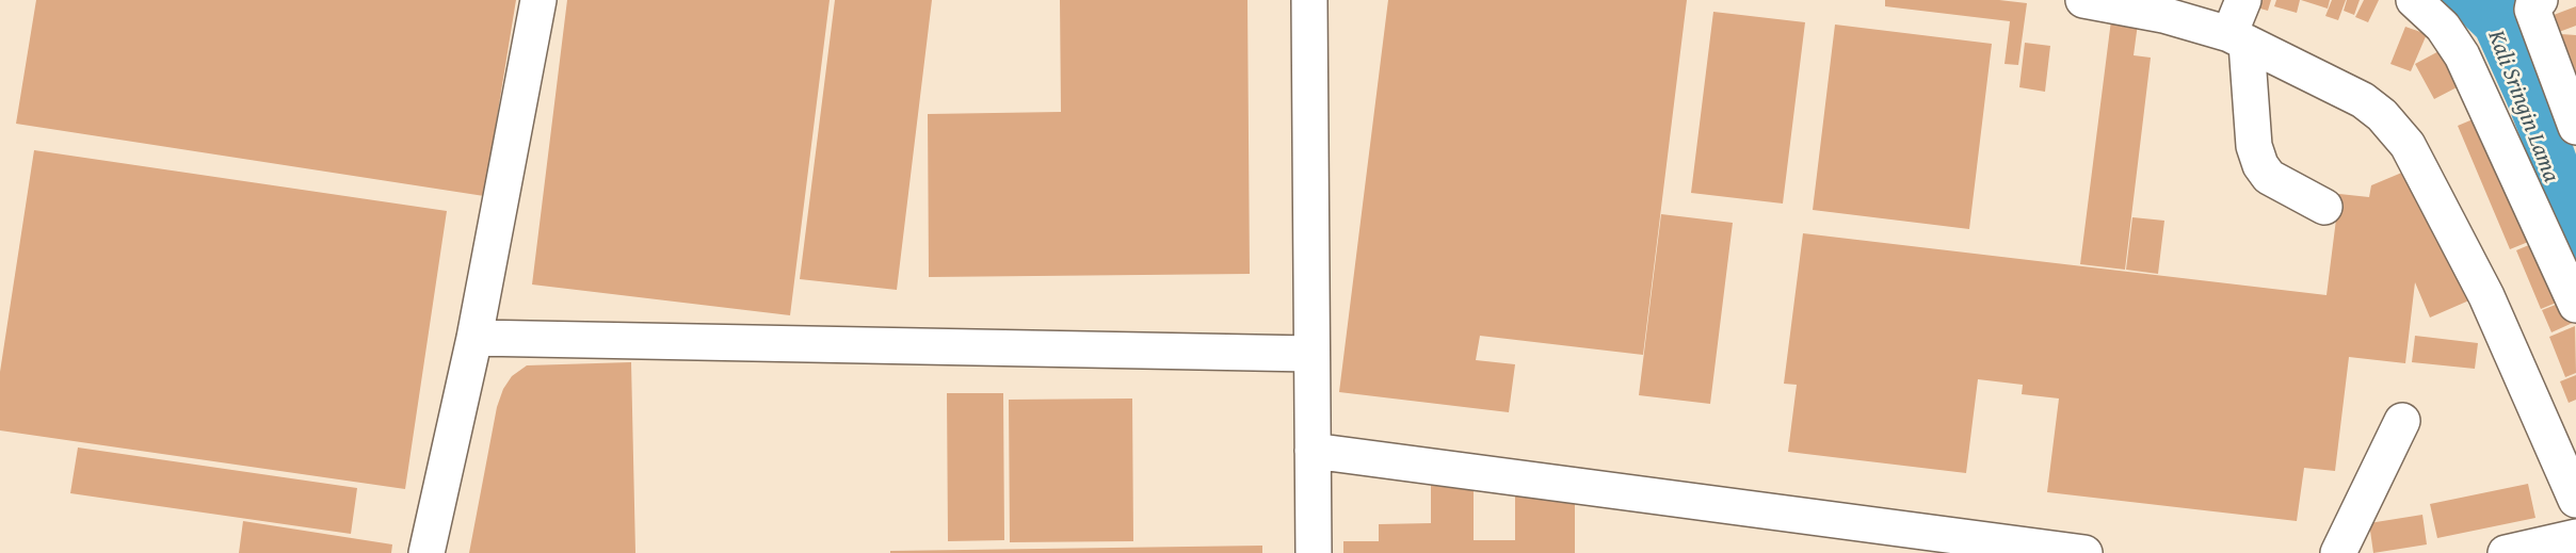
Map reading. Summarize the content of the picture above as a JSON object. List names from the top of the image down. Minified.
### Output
{"water":["Kali Sringin Lama"]}
